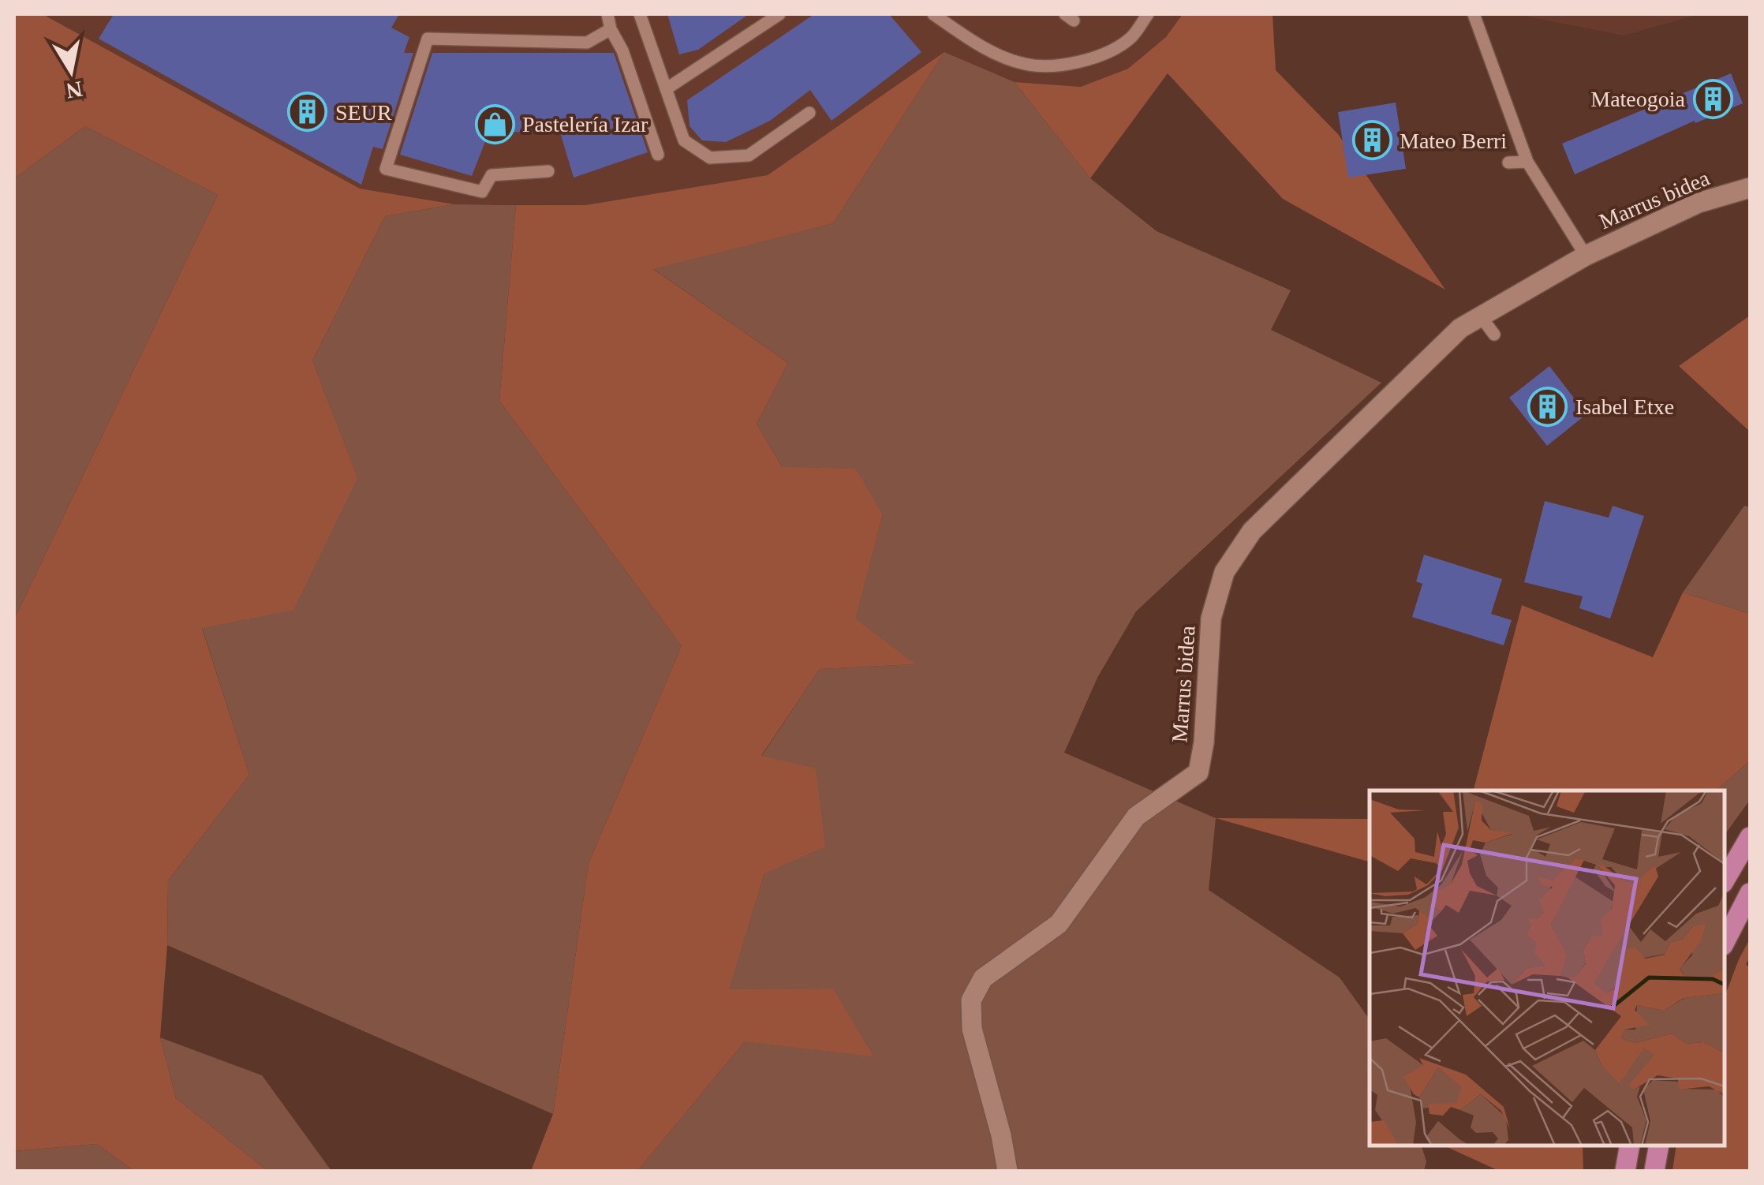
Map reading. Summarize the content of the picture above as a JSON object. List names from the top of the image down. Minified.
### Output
{"streets":{"street":["Marrus bidea"]},"places":{"building":["Mateogoia","SEUR","Mateo Berri","Isabel Etxe"],"shop":["Pastelería Izar"]},"north":"bottom"}
